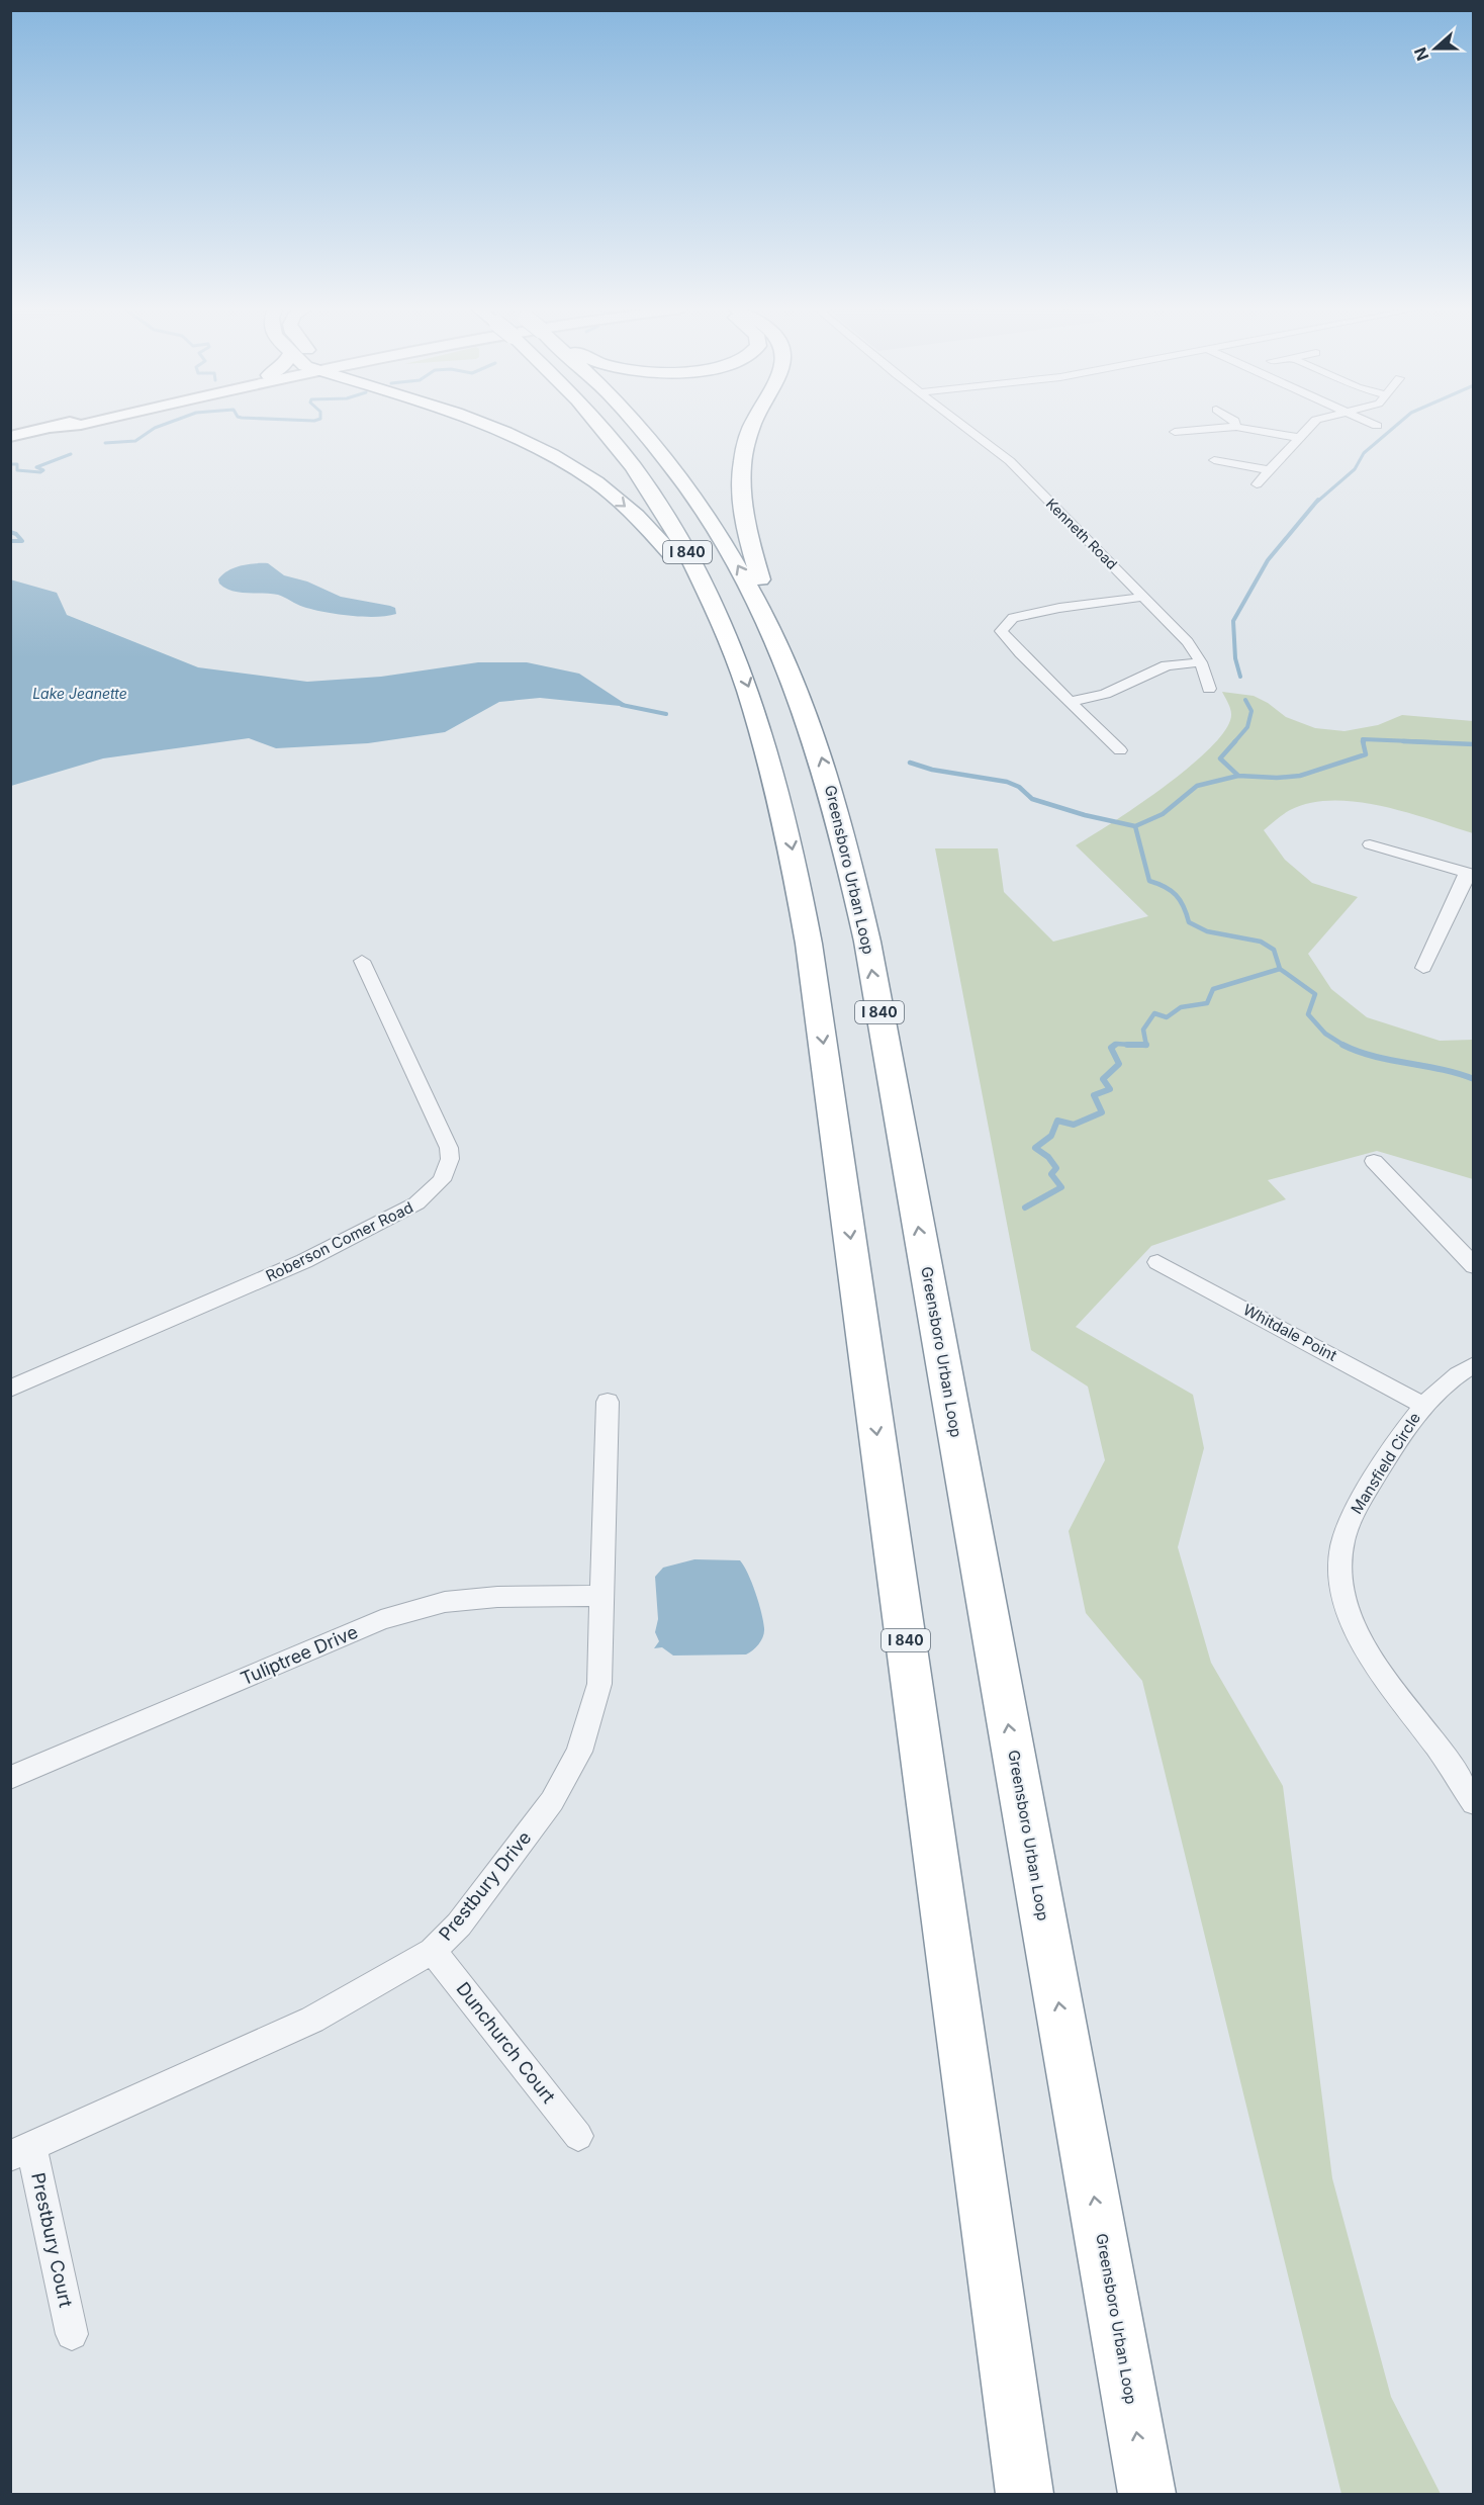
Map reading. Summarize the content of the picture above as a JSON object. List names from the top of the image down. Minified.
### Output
{"streets":{"highway":["I 840","Greensboro Urban Loop"],"street":["Kenneth Road","Roberson Comer Road","Whitdale Point","Mansfield Circle","Tuliptree Drive","Prestbury Drive","Dunchurch Court","Prestbury Court"]},"crossings":[["Whitdale Point","Mansfield Circle"],["Tuliptree Drive","Prestbury Drive"],["Prestbury Drive","Dunchurch Court"],["Prestbury Drive","Prestbury Court"]],"water":["Lake Jeanette"],"north":"left"}
